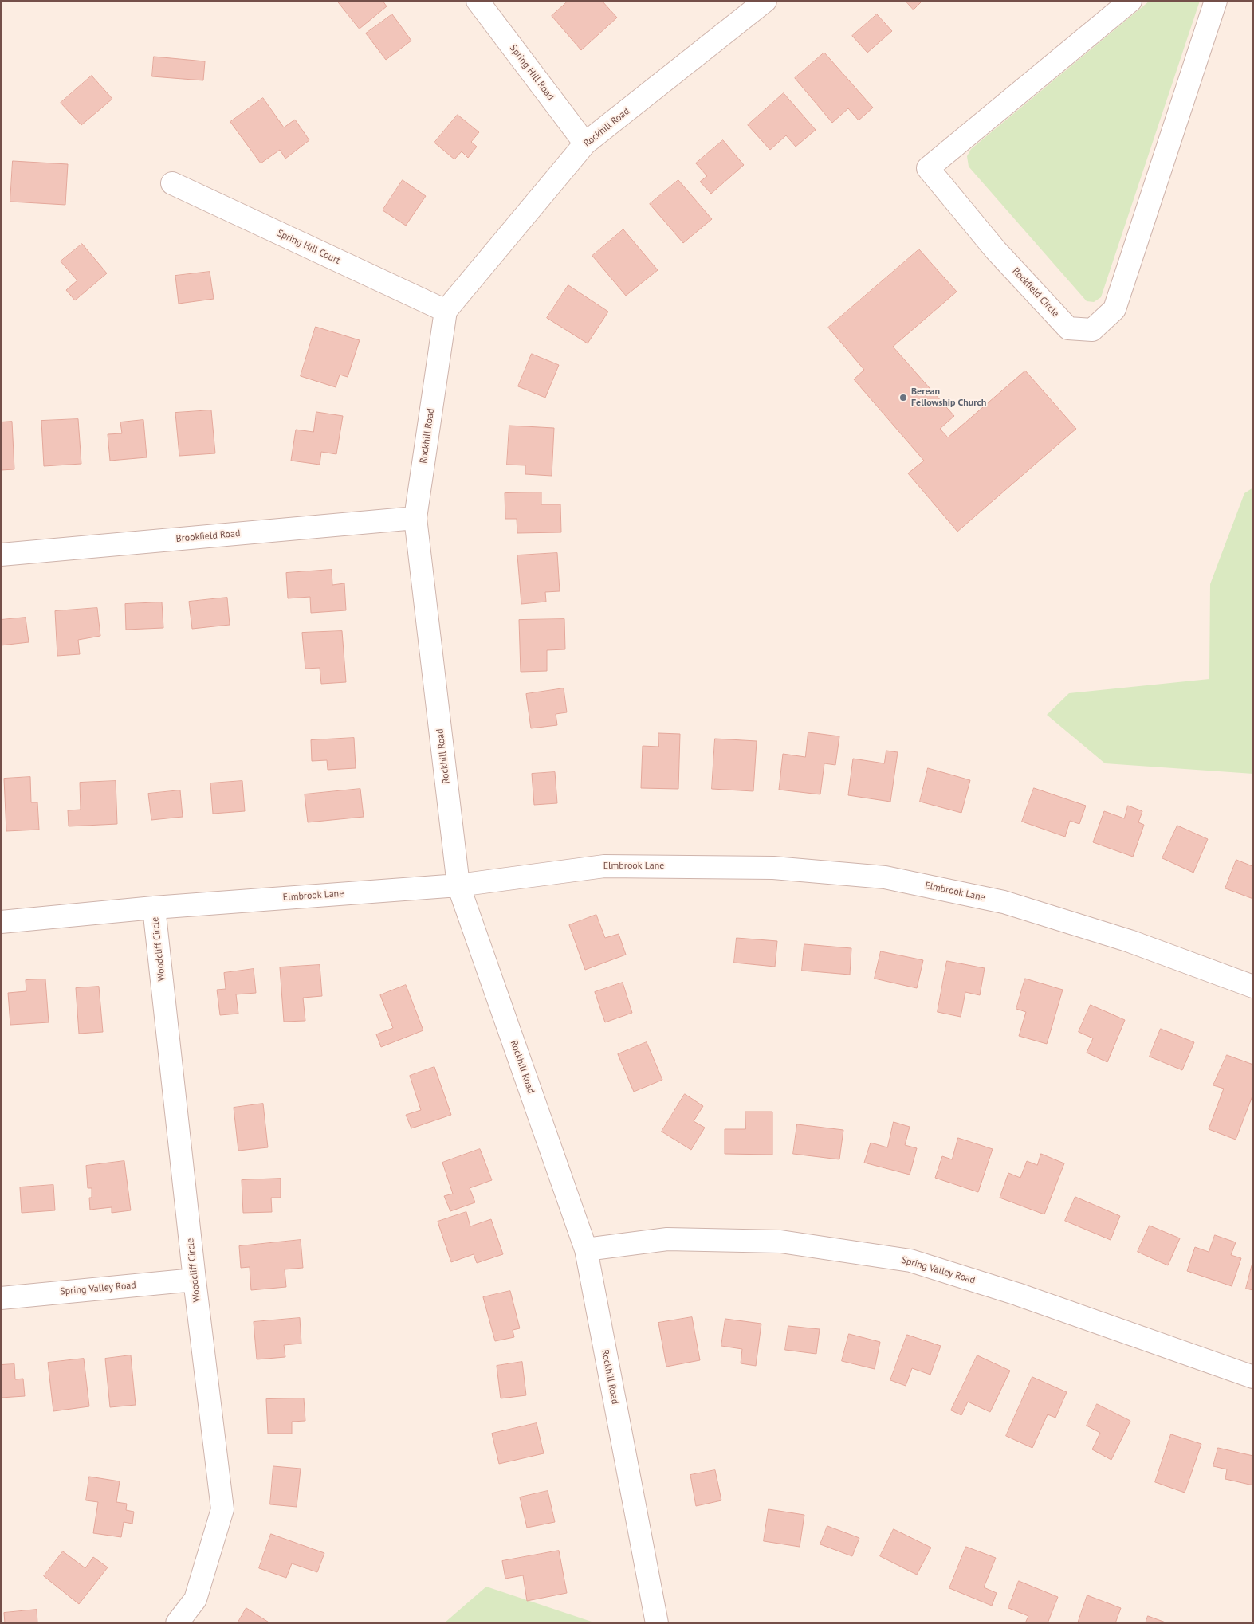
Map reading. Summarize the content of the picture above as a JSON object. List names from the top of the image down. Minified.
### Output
{"streets":{"street":["Spring Hill Road","Rockhill Road","Spring Hill Court","Rockfield Circle","Brookfield Road","Elmbrook Lane","Woodcliff Circle","Spring Valley Road"]},"crossings":[["Spring Hill Road","Rockhill Road"],["Rockhill Road","Spring Hill Court"],["Rockhill Road","Brookfield Road"],["Rockhill Road","Elmbrook Lane"],["Rockhill Road","Spring Valley Road"],["Elmbrook Lane","Woodcliff Circle"],["Woodcliff Circle","Spring Valley Road"]],"places":["Berean Fellowship Church"]}
